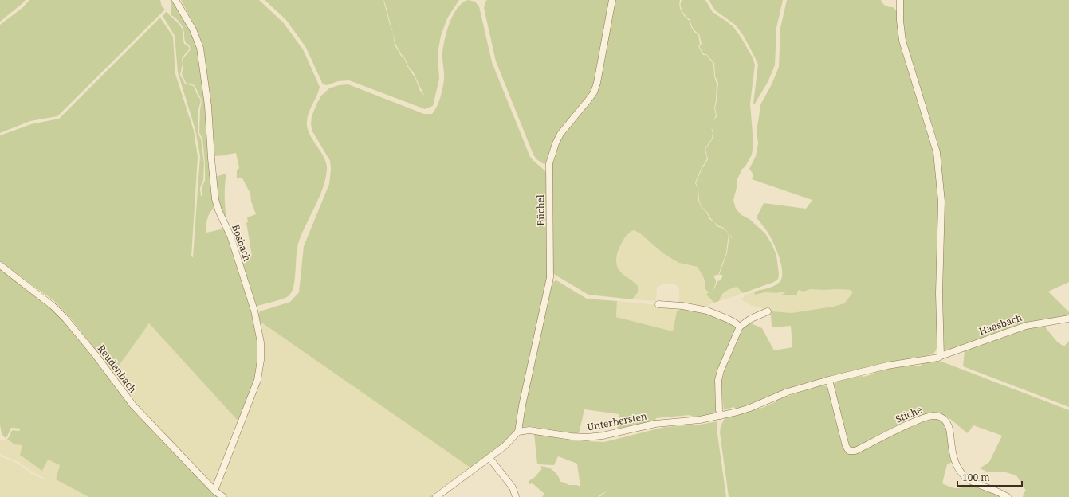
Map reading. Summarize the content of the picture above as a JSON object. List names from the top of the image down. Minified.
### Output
{"streets":{"street":["Büchel","Bosbach","Haasbach","Reudenbach","Stiche","Unterbersten"]},"crossings":[["Büchel","Unterbersten"],["Bosbach","Reudenbach"],["Haasbach","Stiche"],["Haasbach","Unterbersten"],["Stiche","Unterbersten"]],"scale_bar":"100 m"}
